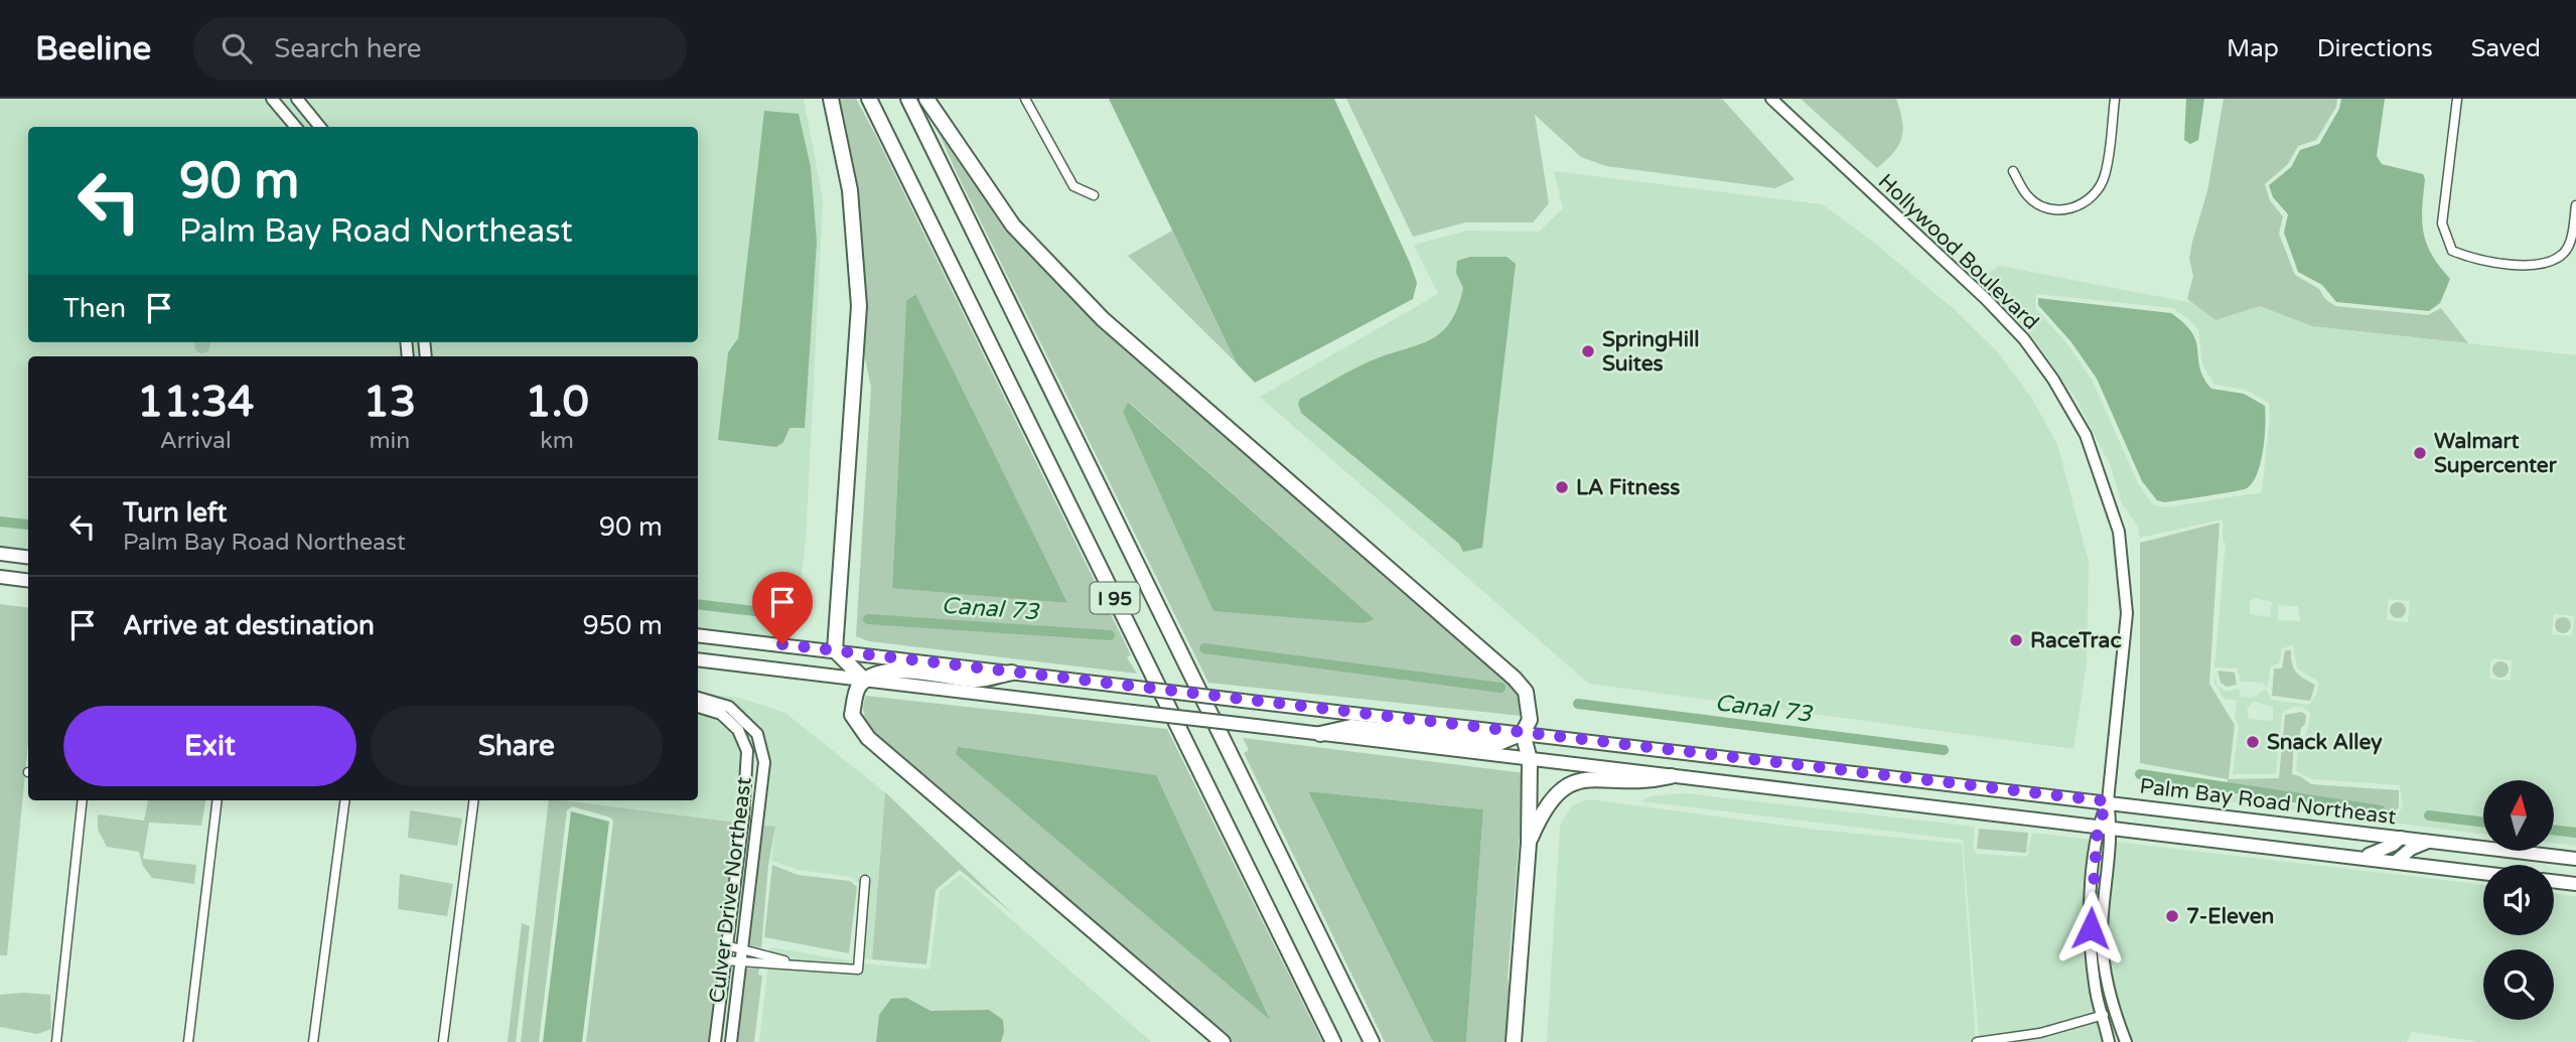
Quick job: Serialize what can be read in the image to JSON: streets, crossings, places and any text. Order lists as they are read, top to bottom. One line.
{"streets":{"highway":["I 95"],"main road":["Palm Bay Road Northeast"],"street":["Hollywood Boulevard","Culver Drive Northeast"]},"crossings":[["Hollywood Boulevard","Palm Bay Road Northeast"]],"water":["Canal 73"],"places":["SpringHill Suites","Walmart Supercenter","LA Fitness","RaceTrac","Snack Alley","7-Eleven"],"north":"top","page":{"header":"Beeline","search":"Search here","nav":["Map","Directions","Saved"],"turn":["90 m","Palm Bay Road Northeast"],"then":"Then","eta":["11:34","Arrival","13","min","1.0","km"],"list":[{"name":"Turn left","note":"Palm Bay Road Northeast","value":"90 m"},{"name":"Arrive at destination","value":"950 m"}],"buttons":["Exit","Share"]}}
